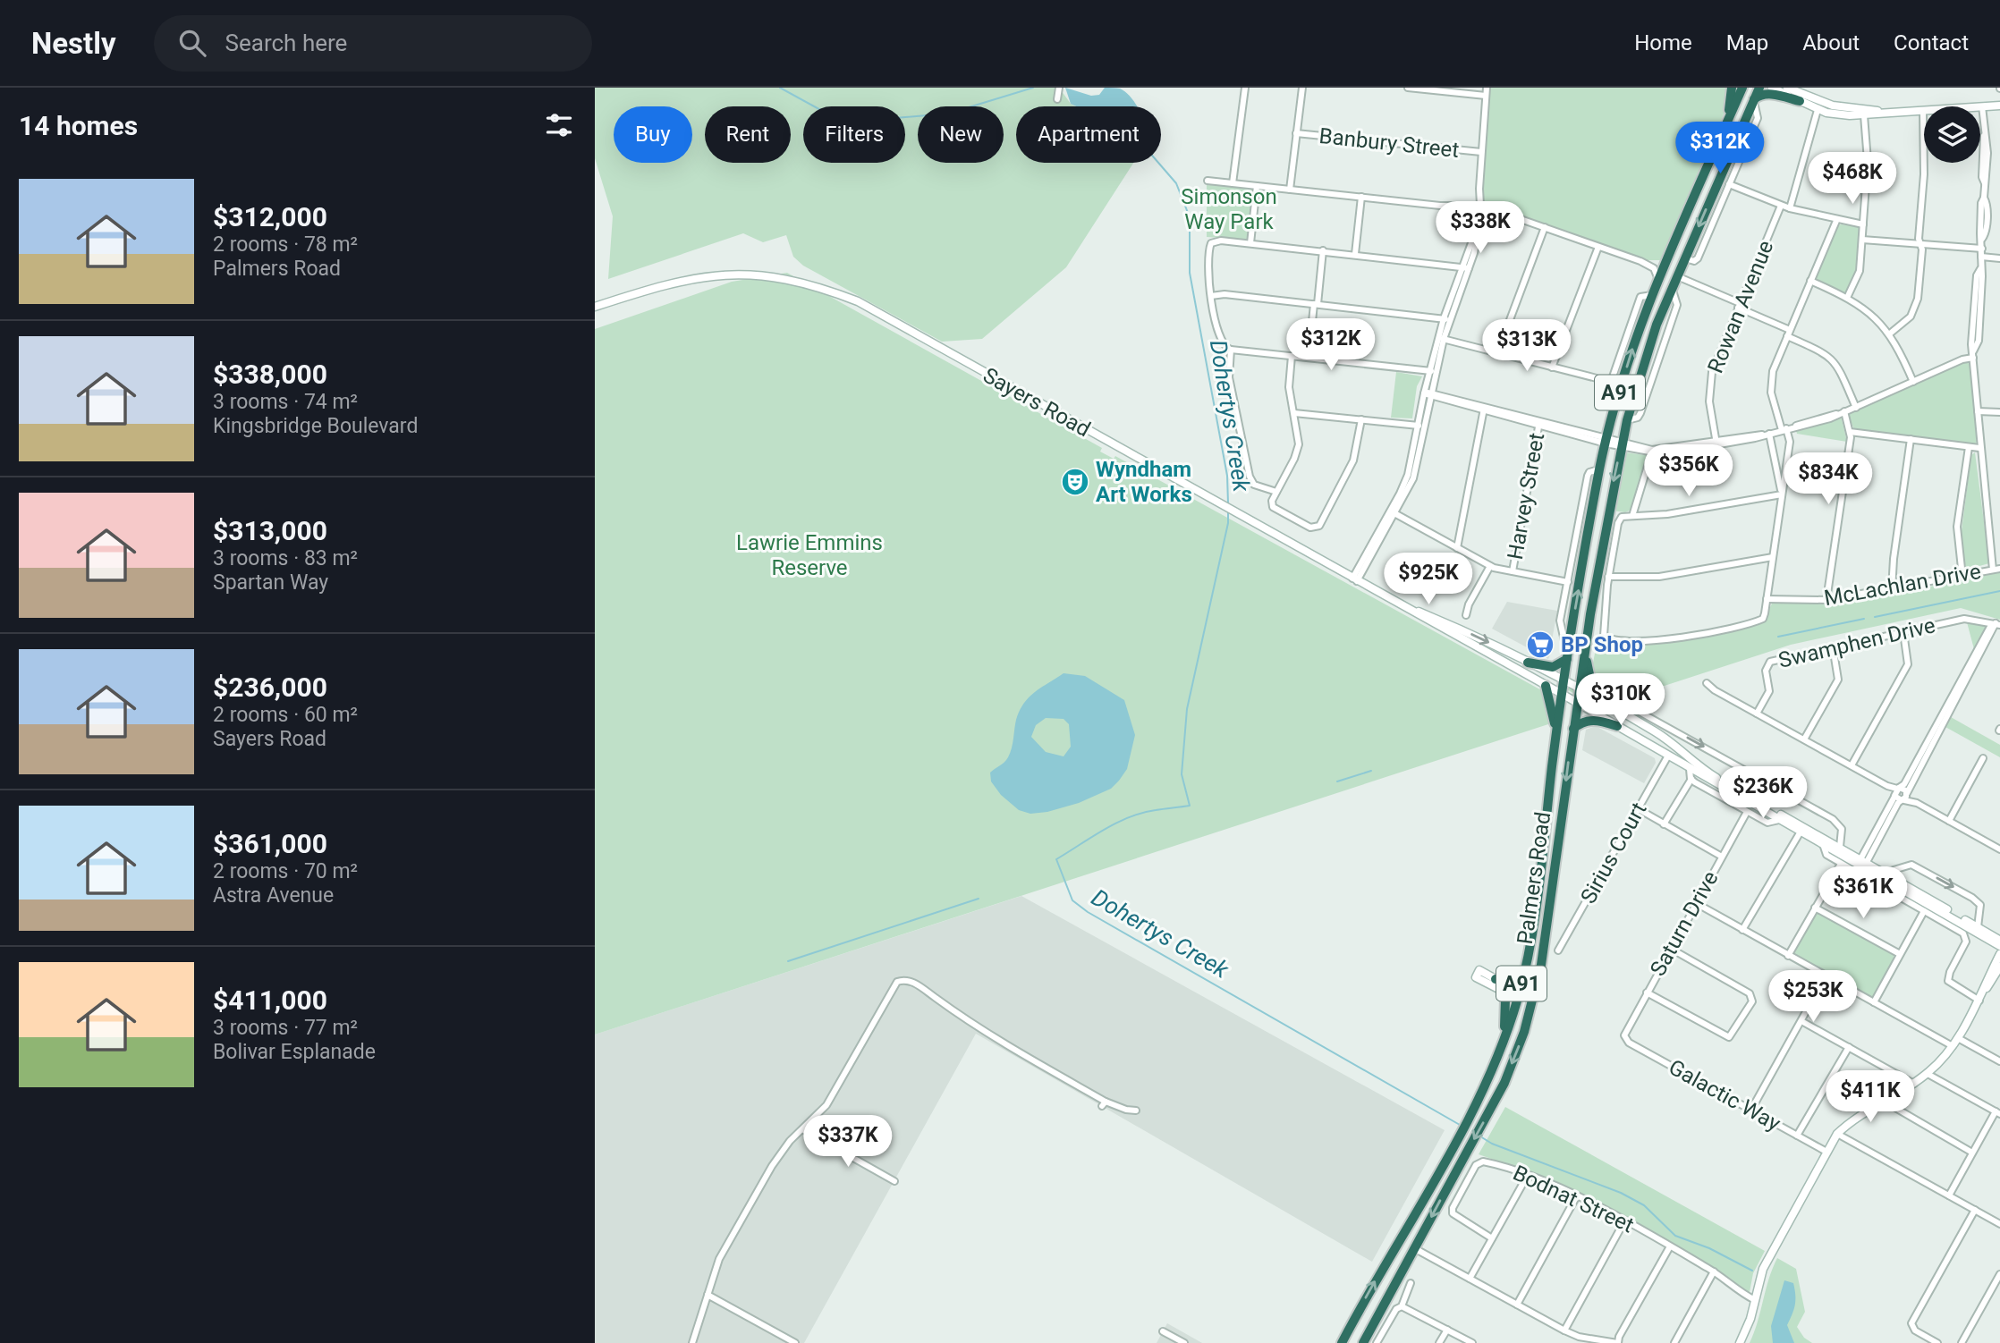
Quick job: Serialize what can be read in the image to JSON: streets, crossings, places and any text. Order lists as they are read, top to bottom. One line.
{"streets":{"highway":["A91","Palmers Road"],"main road":["Sayers Road"],"street":["Banbury Street","Rowan Avenue","Harvey Street","McLachlan Drive","Swamphen Drive","Sirius Court","Saturn Drive","Galactic Way","Bodnat Street"]},"crossings":[["Sayers Road","Sirius Court"],["Sayers Road","Palmers Road"],["Sayers Road","Saturn Drive"],["Saturn Drive","Galactic Way"]],"water":["Dohertys Creek"],"parks":["Simonson Way Park","Lawrie Emmins Reserve"],"places":{"theatre":["Wyndham Art Works"],"supermarket":["BP Shop"]},"page":{"header":"Nestly","search":"Search here","nav":["Home","Map","About","Contact"],"heading":"14 homes","chip":["Buy","Rent","Filters","New","Apartment"],"price":["$312K","$468K","$338K","$312K","$313K","$356K","$834K","$925K","$310K","$236K","$361K","$253K","$411K","$337K"],"list":[{"name":"$312,000","note":"2 rooms · 78 m² · Palmers Road"},{"name":"$338,000","note":"3 rooms · 74 m² · Kingsbridge Boulevard"},{"name":"$313,000","note":"3 rooms · 83 m² · Spartan Way"},{"name":"$236,000","note":"2 rooms · 60 m² · Sayers Road"},{"name":"$361,000","note":"2 rooms · 70 m² · Astra Avenue"},{"name":"$411,000","note":"3 rooms · 77 m² · Bolivar Esplanade"}]}}
